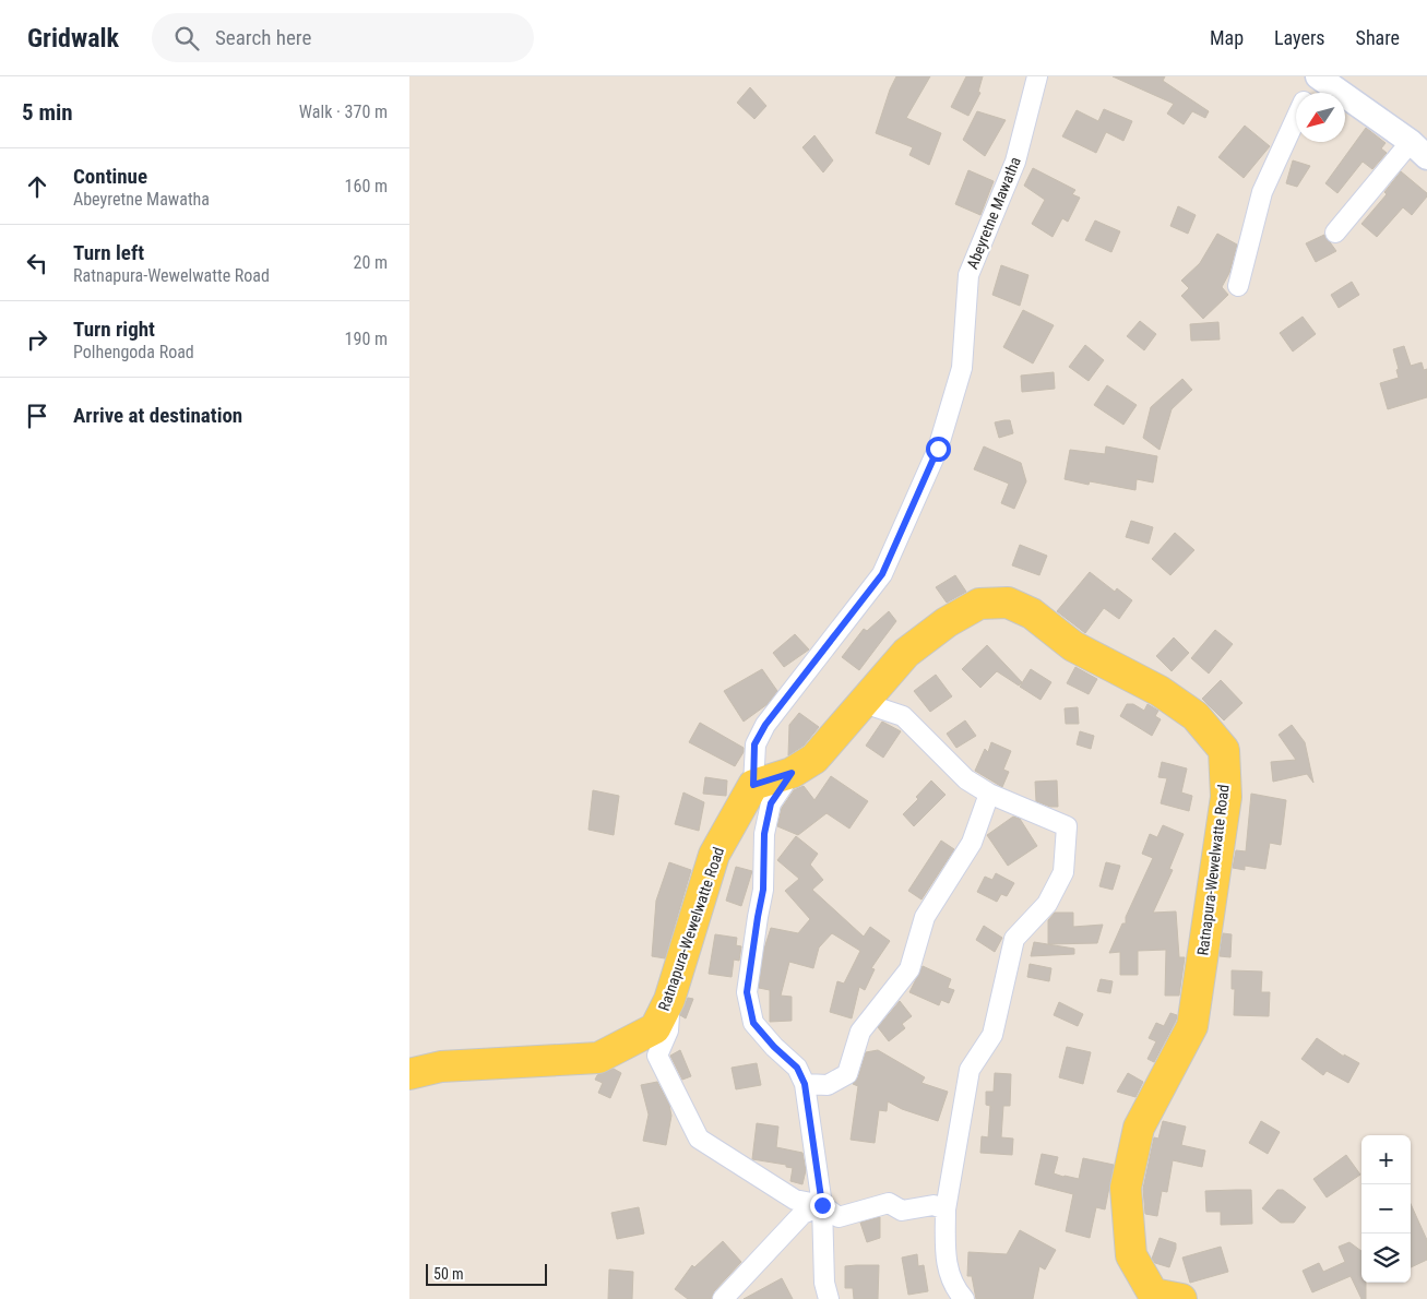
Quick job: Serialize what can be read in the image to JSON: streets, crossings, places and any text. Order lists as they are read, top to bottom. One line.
{"streets":{"main road":["Ratnapura-Wewelwatte Road"],"street":["Abeyretne Mawatha"]},"crossings":[["Abeyretne Mawatha","Ratnapura-Wewelwatte Road"]],"scale_bar":"50 m","north":"bottom left","page":{"header":"Gridwalk","search":"Search here","nav":["Map","Layers","Share"],"heading":["5 min","Walk · 370 m"],"list":[["Continue","Abeyretne Mawatha","160 m"],["Turn left","Ratnapura-Wewelwatte Road","20 m"],["Turn right","Polhengoda Road","190 m"],"Arrive at destination"],"map_buttons":["+","−"],"scale":"50 m"}}
